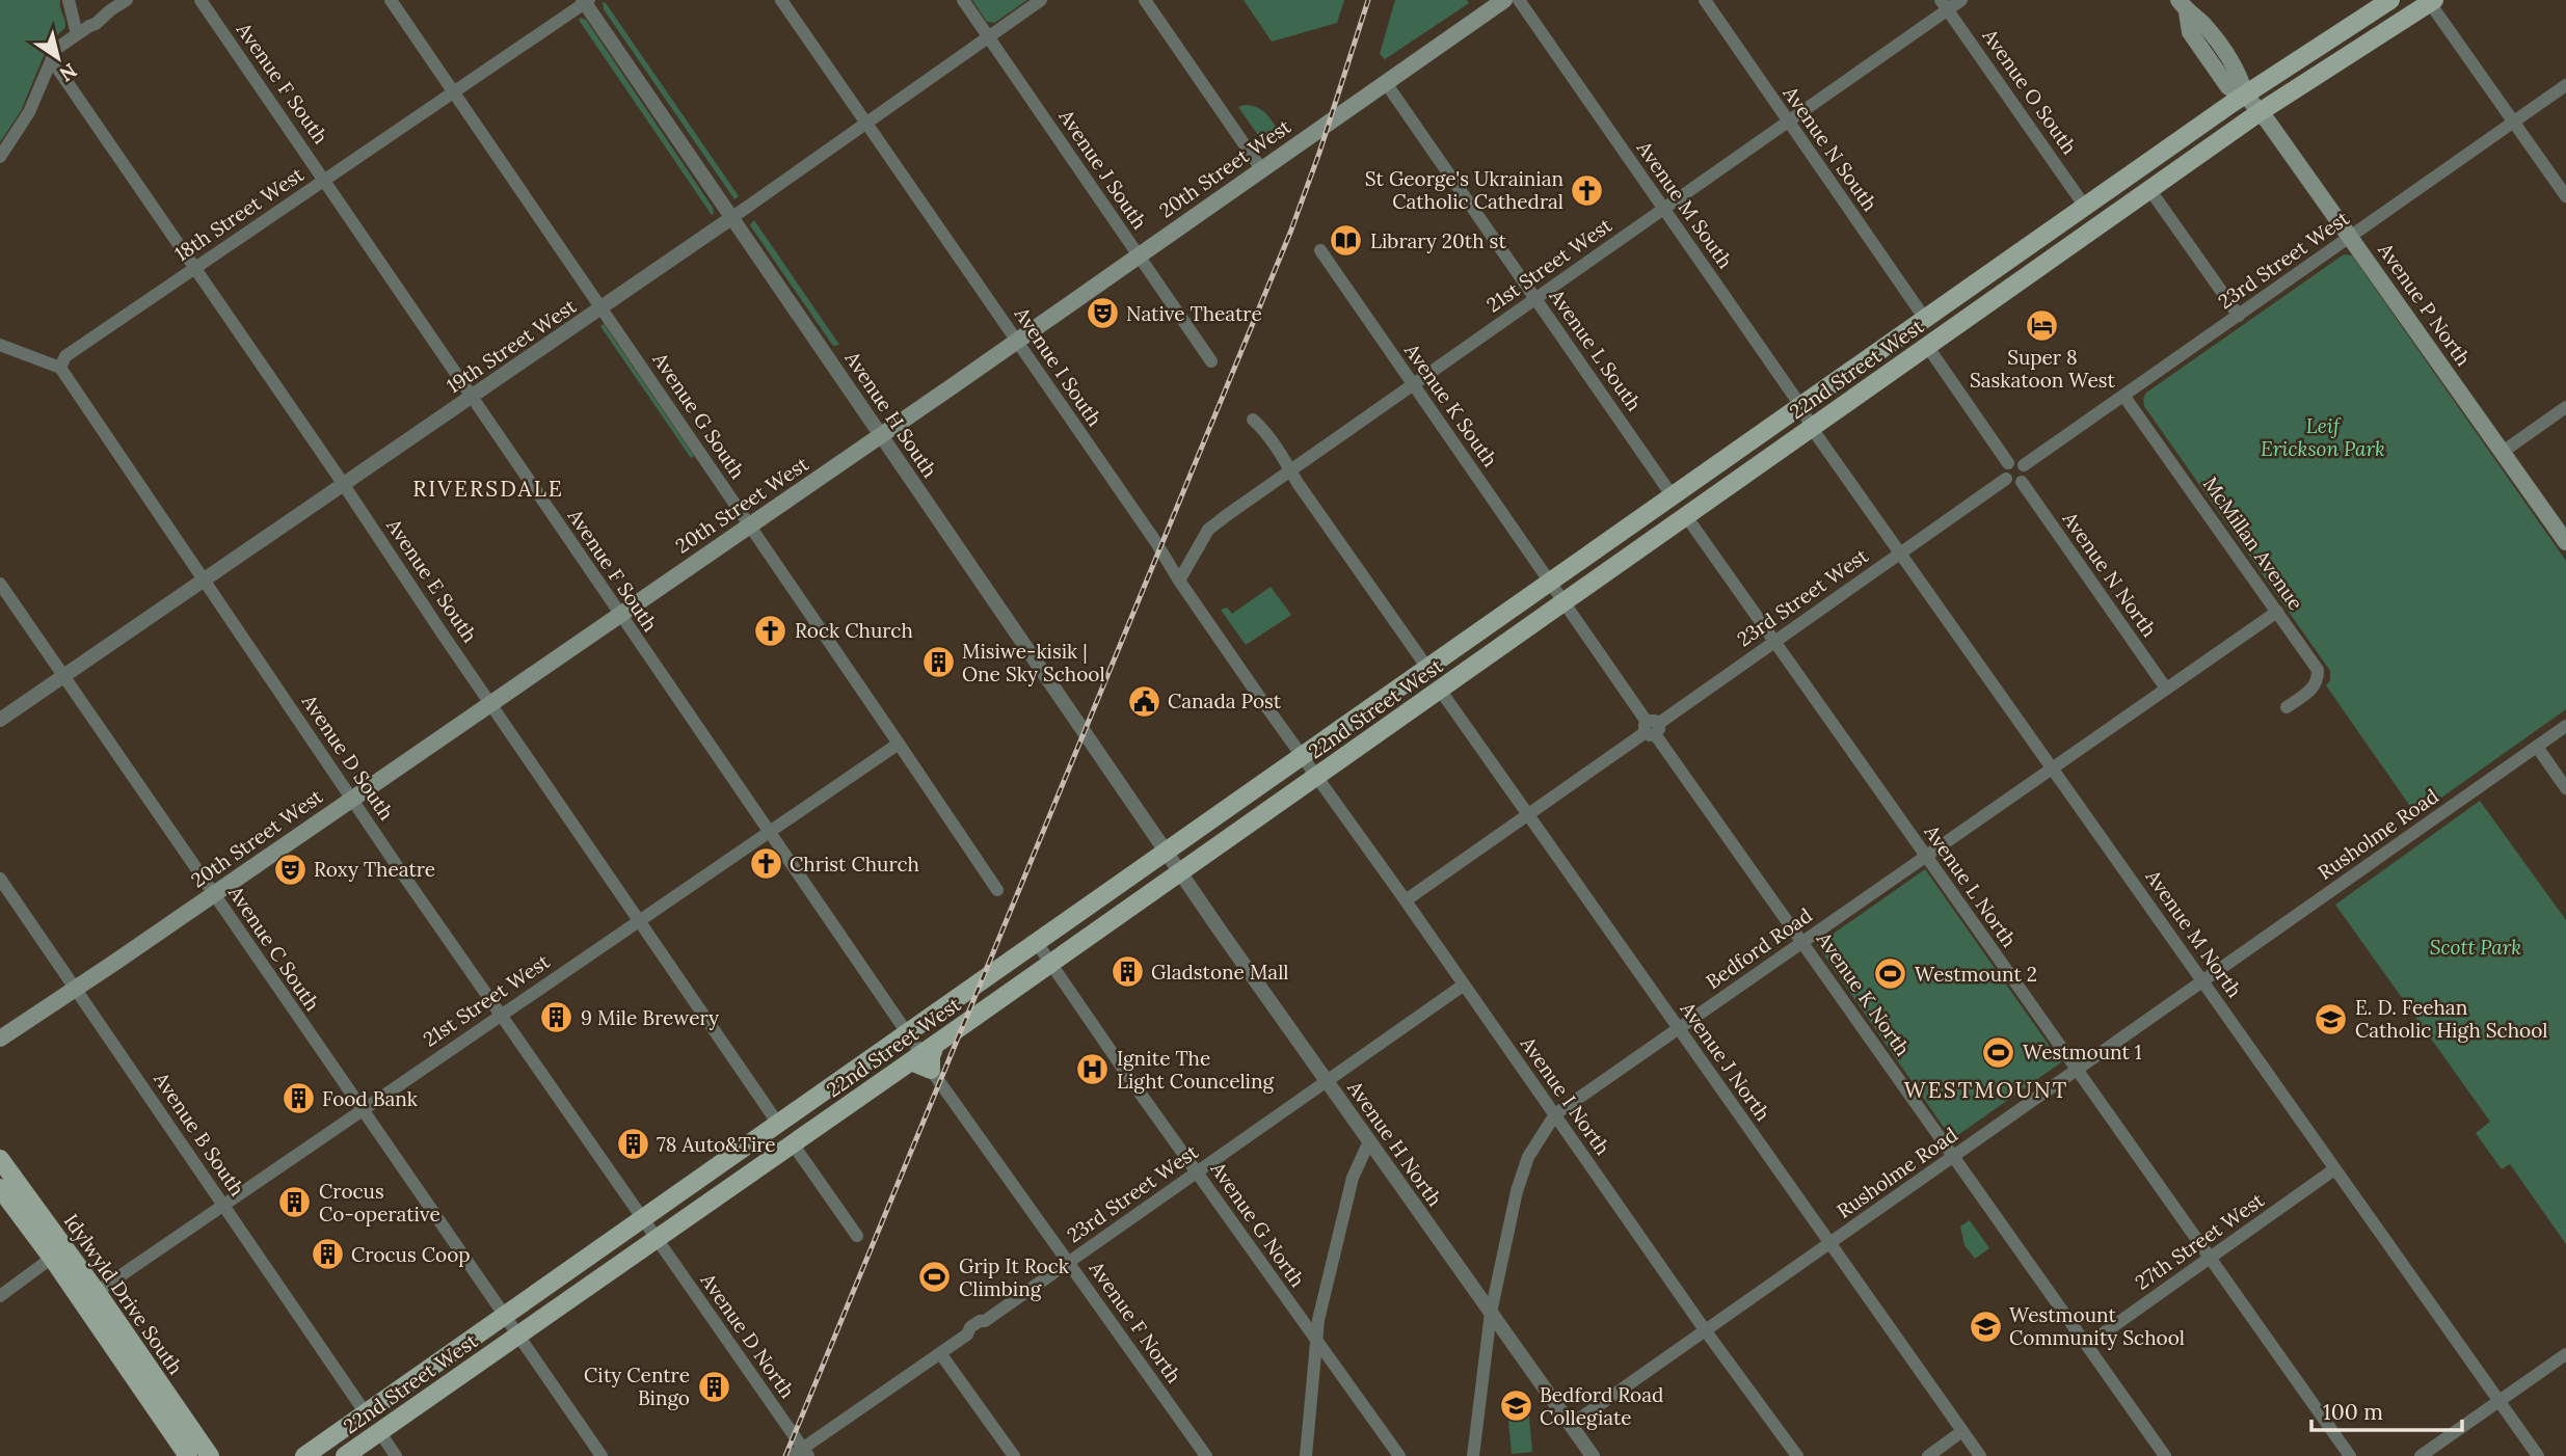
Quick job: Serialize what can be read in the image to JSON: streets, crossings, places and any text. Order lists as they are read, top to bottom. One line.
{"streets":{"main road":["20th Street West","Avenue P North","22nd Street West","Idylwyld Drive South"],"street":["Avenue F South","Avenue O South","Avenue N South","Avenue J South","Avenue M South","18th Street West","23rd Street West","21st Street West","19th Street West","Avenue L South","Avenue I South","Avenue K South","Avenue H South","Avenue G South","McMillan Avenue","Avenue N North","Avenue E South","Avenue D South","Rusholme Road","Avenue L North","Avenue M North","Avenue C South","Bedford Road","Avenue K North","Avenue J North","Avenue I North","Avenue B South","Avenue H North","Avenue G North","27th Street West","Avenue F North","Avenue D North"]},"crossings":[["Avenue F South","20th Street West"],["Avenue F South","18th Street West"],["Avenue F South","21st Street West"],["Avenue F South","19th Street West"],["Avenue F South","22nd Street West"],["Avenue F South","Avenue F North"],["Avenue O South","21st Street West"],["Avenue O South","22nd Street West"],["Avenue N South","21st Street West"],["Avenue N South","22nd Street West"],["20th Street West","Avenue J South"],["20th Street West","Avenue L South"],["20th Street West","Avenue I South"],["20th Street West","Avenue H South"],["20th Street West","Avenue G South"],["20th Street West","Avenue E South"],["20th Street West","Avenue D South"],["20th Street West","Avenue C South"],["20th Street West","Avenue B South"],["Avenue J South","19th Street West"],["Avenue M South","21st Street West"],["Avenue M South","22nd Street West"],["Avenue M South","Avenue M North"],["18th Street West","Avenue H South"],["18th Street West","Avenue G South"],["18th Street West","Avenue E South"],["18th Street West","Avenue D South"],["23rd Street West","Avenue P North"],["23rd Street West","McMillan Avenue"],["23rd Street West","Avenue N North"],["23rd Street West","Avenue L North"],["23rd Street West","Avenue M North"],["23rd Street West","Avenue K North"],["23rd Street West","Avenue J North"],["23rd Street West","Avenue I North"],["23rd Street West","Avenue H North"],["23rd Street West","Avenue G North"],["23rd Street West","Avenue F North"],["23rd Street West","Avenue D North"],["21st Street West","Avenue L South"],["21st Street West","Avenue I South"],["21st Street West","Avenue K South"],["21st Street West","Avenue G South"],["21st Street West","Avenue E South"],["21st Street West","Avenue D South"],["21st Street West","Avenue C South"],["21st Street West","Avenue B South"],["21st Street West","Idylwyld Drive South"],["Avenue P North","22nd Street West"],["19th Street West","Avenue I South"],["19th Street West","Avenue H South"],["19th Street West","Avenue G South"],["19th Street West","Avenue E South"],["19th Street West","Avenue D South"],["19th Street West","Avenue C South"],["Avenue L South","22nd Street West"],["Avenue I South","22nd Street West"],["Avenue I South","Avenue I North"],["22nd Street West","Avenue K South"],["22nd Street West","Avenue H South"],["22nd Street West","Avenue E South"],["22nd Street West","Avenue D South"],["22nd Street West","Avenue L North"],["22nd Street West","Avenue M North"],["22nd Street West","Avenue C South"],["22nd Street West","Avenue K North"],["22nd Street West","Avenue J North"],["22nd Street West","Avenue I North"],["22nd Street West","Avenue B South"],["22nd Street West","Avenue H North"],["22nd Street West","Avenue G North"],["22nd Street West","Avenue F North"],["22nd Street West","Avenue D North"],["Avenue K South","Avenue K North"],["Avenue H South","Avenue H North"],["McMillan Avenue","Bedford Road"],["Avenue N North","Bedford Road"],["Avenue D South","Avenue D North"],["Rusholme Road","Avenue L North"],["Rusholme Road","Avenue M North"],["Rusholme Road","Avenue K North"],["Rusholme Road","Avenue J North"],["Rusholme Road","Avenue I North"],["Rusholme Road","Avenue H North"],["Avenue L North","Bedford Road"],["Avenue L North","27th Street West"],["Avenue M North","Bedford Road"],["Avenue M North","27th Street West"],["Bedford Road","Avenue K North"],["Bedford Road","Avenue J North"],["Bedford Road","Avenue I North"],["Bedford Road","Avenue H North"],["Avenue K North","27th Street West"]],"districts":["RIVERSDALE","WESTMOUNT"],"parks":["Leif Erickson Park","Scott Park"],"places":{"church":["St George's Ukrainian Catholic Cathedral","Rock Church","Christ Church"],"library":["Library 20th st"],"theatre":["Native Theatre","Roxy Theatre"],"hotel":["Super 8 Saskatoon West"],"building":["Misiwe-kisik | One Sky School","Gladstone Mall","9 Mile Brewery","Food Bank","78 Auto&Tire","Crocus Co-operative","Crocus Coop","City Centre Bingo"],"public building":["Canada Post"],"sports":["Westmount 2","Westmount 1","Grip It Rock Climbing"],"school or university":["E. D. Feehan Catholic High School","Westmount Community School","Bedford Road Collegiate"],"hospital":["Ignite The Light Counceling"]},"scale_bar":"100 m","north":"bottom right"}
